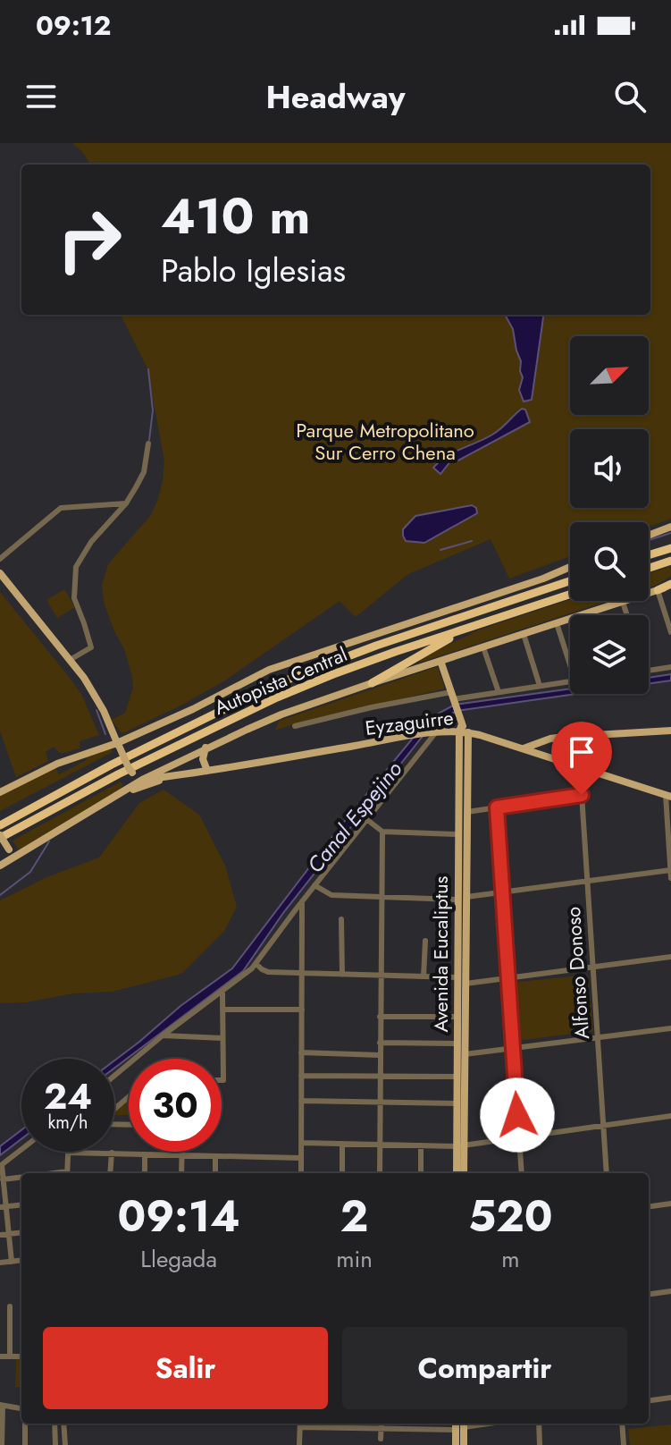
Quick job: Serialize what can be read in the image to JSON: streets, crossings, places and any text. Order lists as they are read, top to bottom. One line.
{"streets":{"highway":["Autopista Central"],"main road":["Eyzaguirre","Avenida Eucaliptus"],"street":["Alfonso Donoso"]},"crossings":[["Eyzaguirre","Avenida Eucaliptus"],["Eyzaguirre","Alfonso Donoso"]],"water":["Canal Espejino"],"parks":["Parque Metropolitano Sur Cerro Chena"],"north":"top right","page":{"status":"09:12","header":"Headway","turn":["410 m","Pablo Iglesias"],"speed":"24 km/h","limit":"30","eta":["09:14","Llegada","2","min","520","m"],"buttons":["Salir","Compartir"]}}
